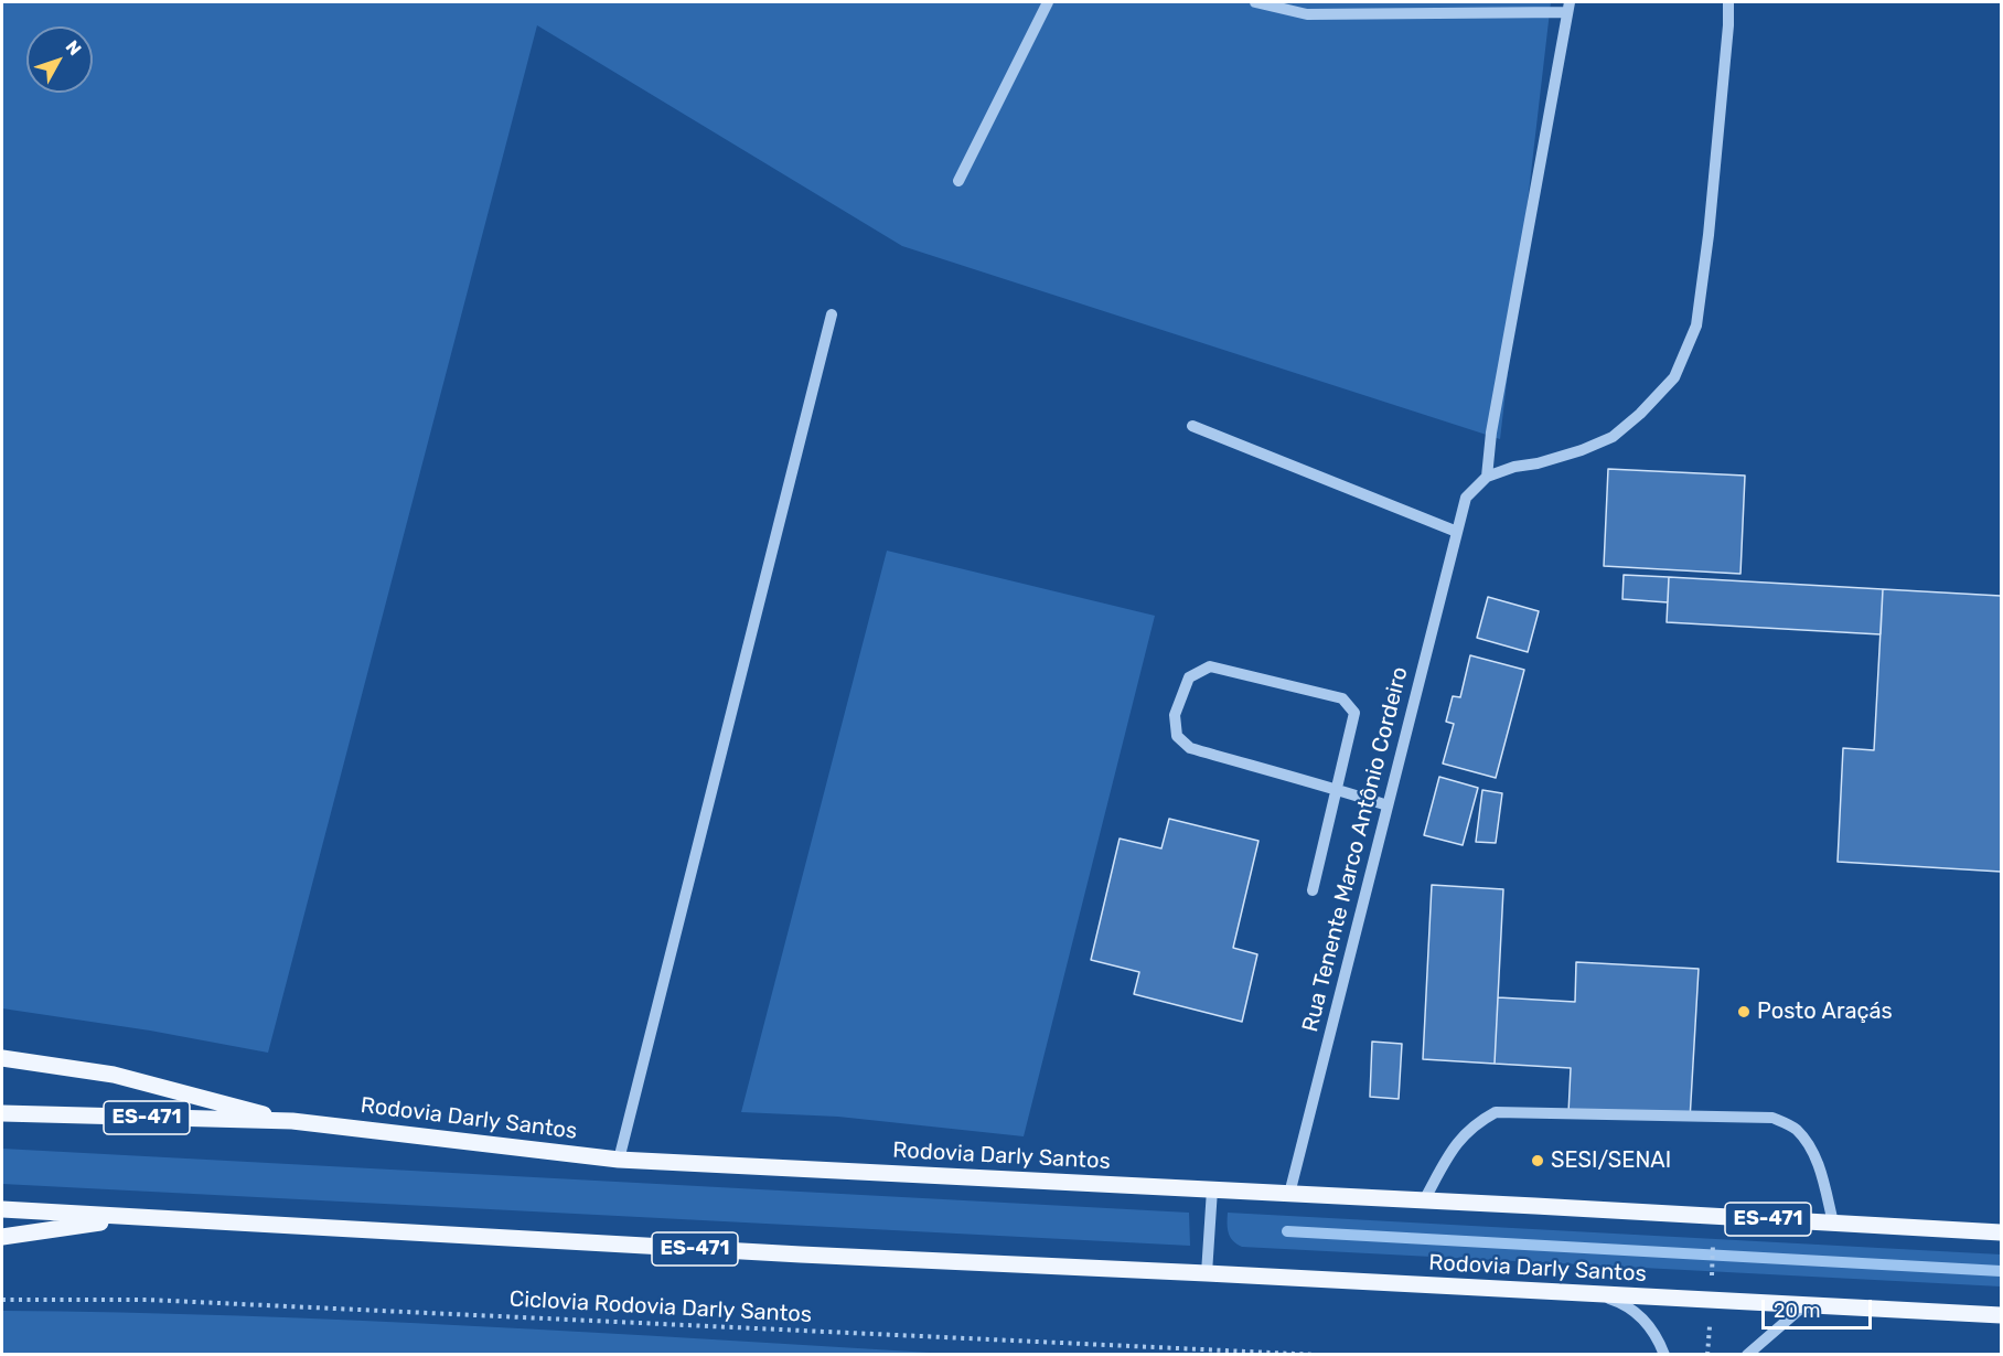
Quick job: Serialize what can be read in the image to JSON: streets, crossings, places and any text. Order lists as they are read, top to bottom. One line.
{"streets":{"main road":["ES-471","Rodovia Darly Santos"],"lane":["Rua Tenente Marco Antônio Cordeiro"],"path":["Ciclovia Rodovia Darly Santos"]},"crossings":[["Rua Tenente Marco Antônio Cordeiro","Rodovia Darly Santos"]],"places":["Posto Araçás","SESI/SENAI"],"scale_bar":"20 m","north":"top right"}
